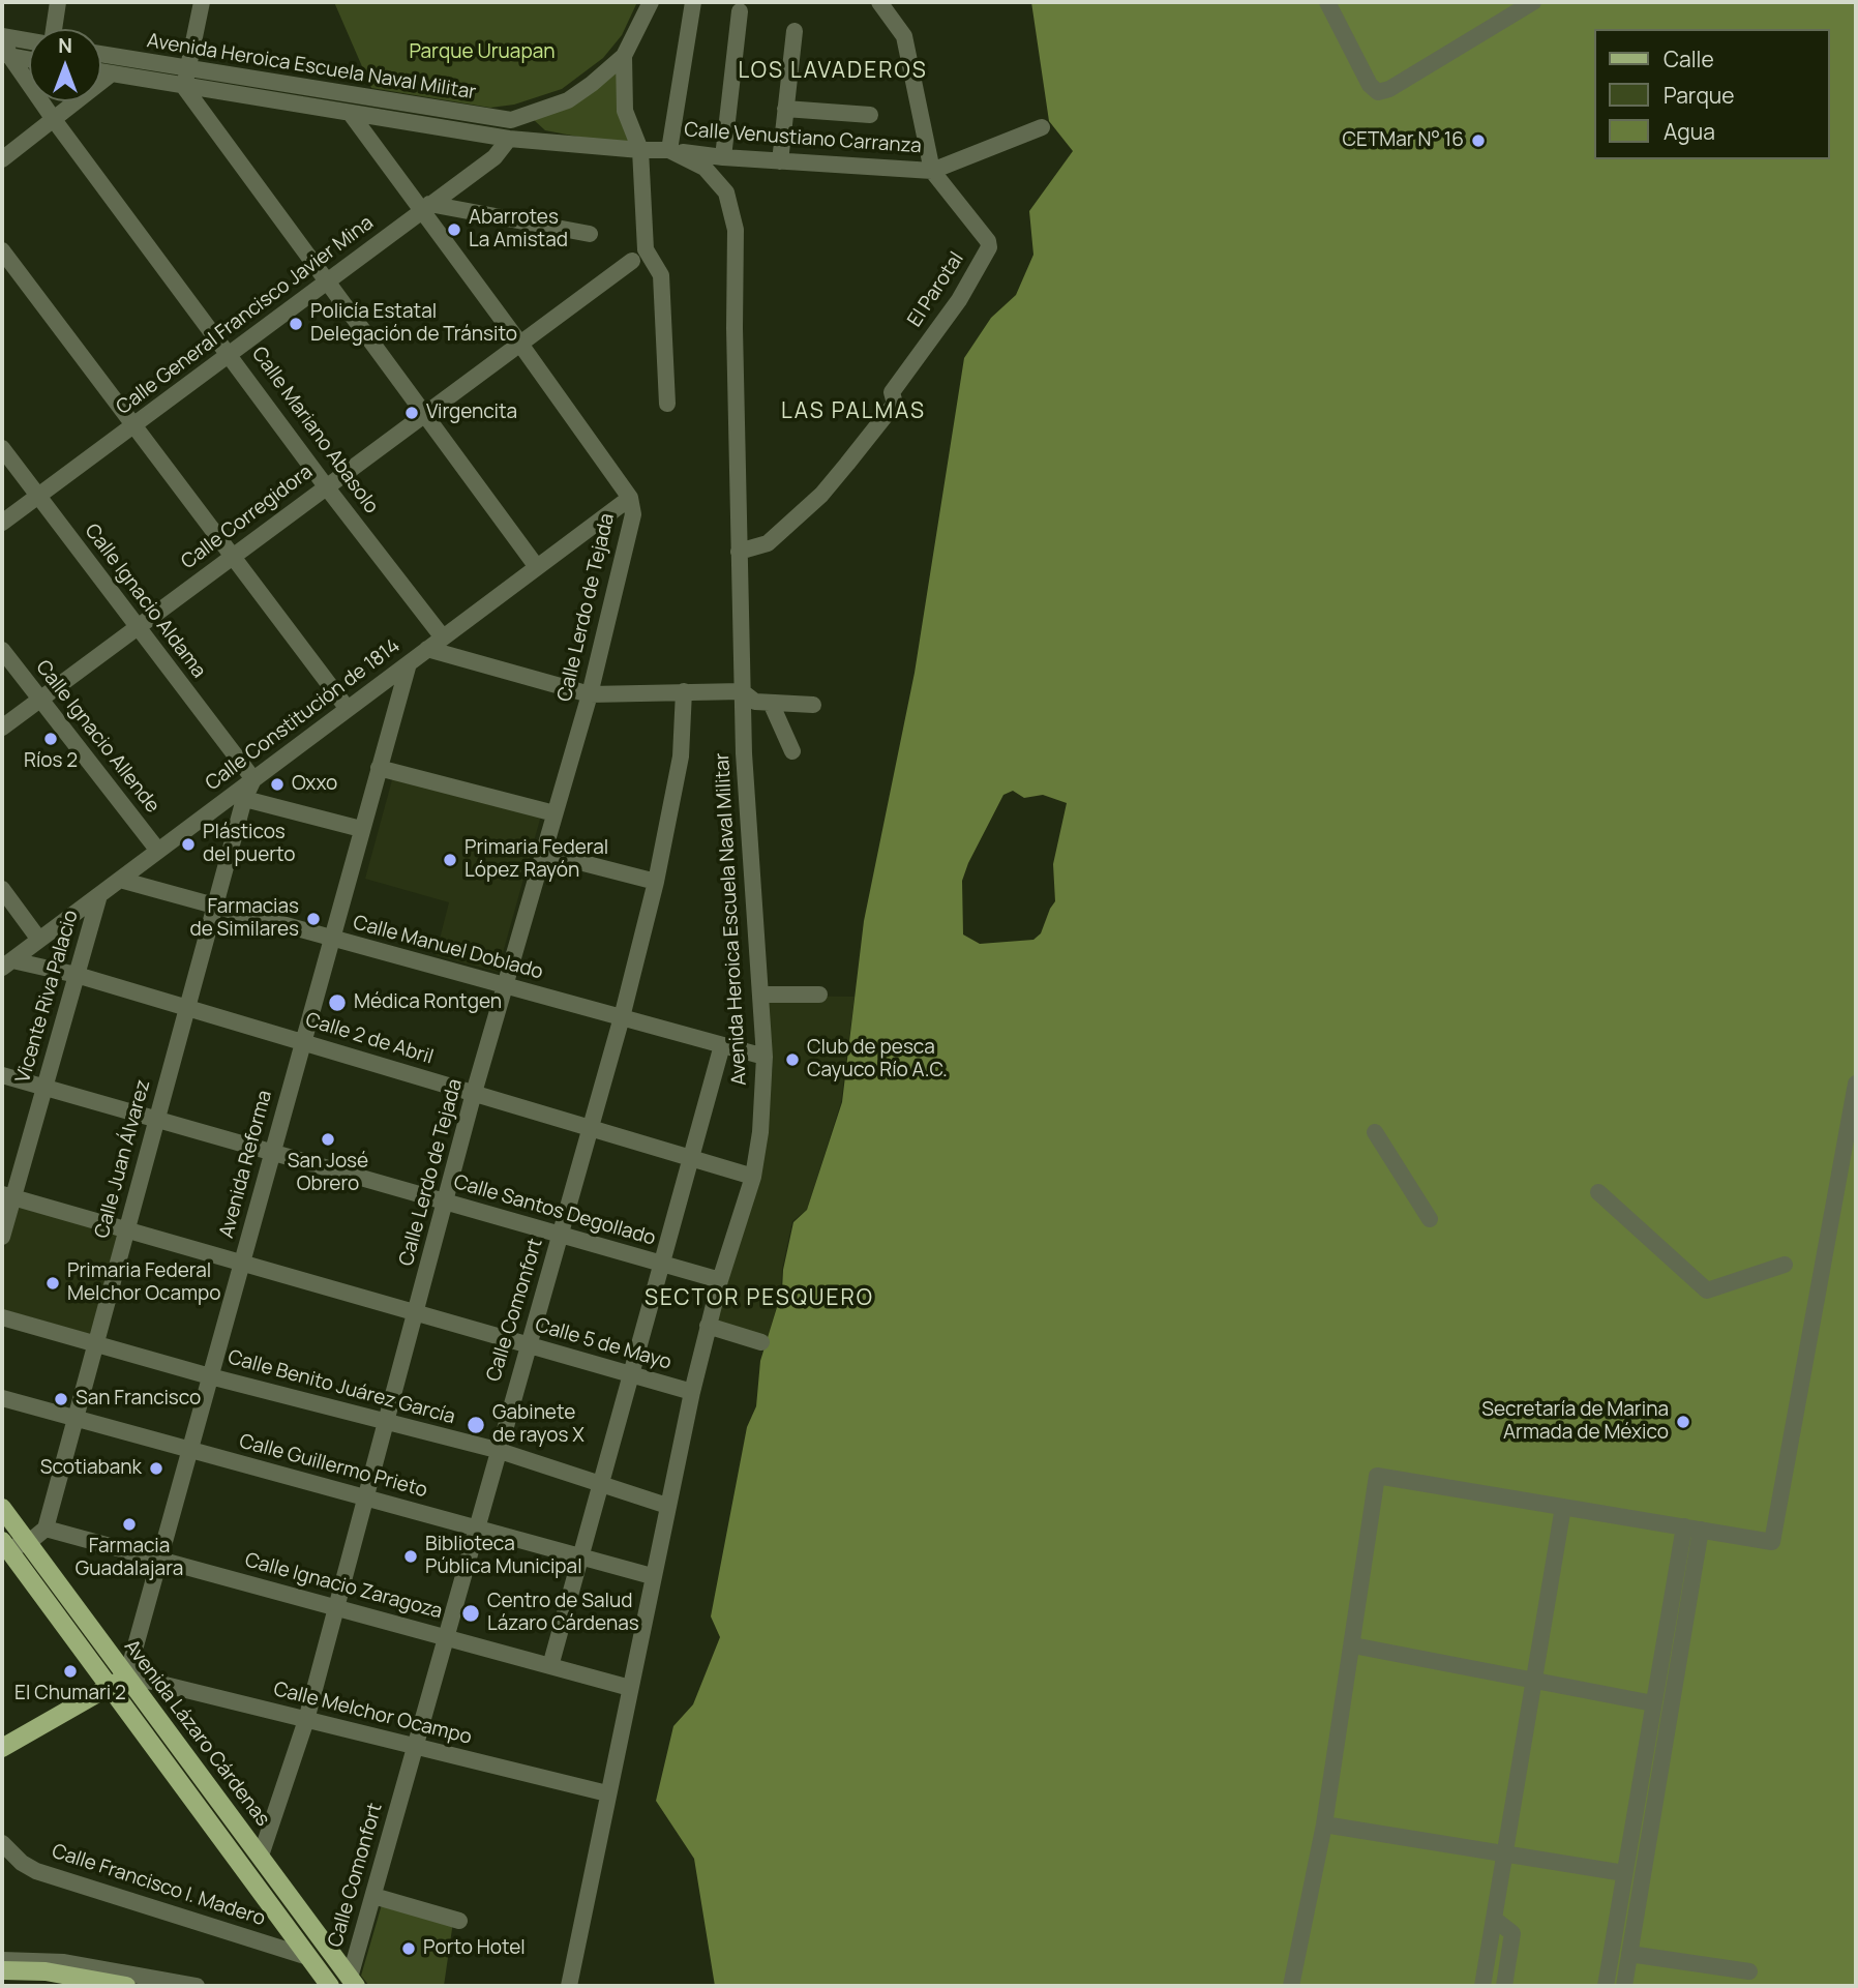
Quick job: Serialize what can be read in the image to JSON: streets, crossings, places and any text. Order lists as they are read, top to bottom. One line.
{"streets":{"main road":["Avenida Lázaro Cárdenas"],"street":["Avenida Heroica Escuela Naval Militar","Calle Venustiano Carranza","El Parotal","Calle General Francisco Javier Mina","Calle Mariano Abasolo","Calle Corregidora","Calle Ignacio Aldama","Calle Lerdo de Tejada","Calle Constitución de 1814","Calle Ignacio Allende","Calle Manuel Doblado","Vicente Riva Palacio","Calle 2 de Abril","Calle Juan Álvarez","Avenida Reforma","Calle Santos Degollado","Calle Comonfort","Calle 5 de Mayo","Calle Benito Juárez García","Calle Guillermo Prieto","Calle Ignacio Zaragoza","Calle Melchor Ocampo","Calle Francisco I. Madero"]},"crossings":[["Avenida Heroica Escuela Naval Militar","Calle Venustiano Carranza"],["Avenida Heroica Escuela Naval Militar","El Parotal"],["Avenida Heroica Escuela Naval Militar","Calle General Francisco Javier Mina"],["Avenida Heroica Escuela Naval Militar","Calle Manuel Doblado"],["Avenida Heroica Escuela Naval Militar","Calle 2 de Abril"],["Avenida Heroica Escuela Naval Militar","Calle Santos Degollado"],["Avenida Heroica Escuela Naval Militar","Calle 5 de Mayo"],["Avenida Heroica Escuela Naval Militar","Calle Benito Juárez García"],["Avenida Heroica Escuela Naval Militar","Calle Guillermo Prieto"],["Avenida Heroica Escuela Naval Militar","Calle Ignacio Zaragoza"],["Avenida Heroica Escuela Naval Militar","Calle Melchor Ocampo"],["Calle Venustiano Carranza","El Parotal"],["Calle General Francisco Javier Mina","Calle Mariano Abasolo"],["Calle General Francisco Javier Mina","Calle Ignacio Aldama"],["Calle Mariano Abasolo","Calle Corregidora"],["Calle Mariano Abasolo","Calle Constitución de 1814"],["Calle Corregidora","Calle Ignacio Aldama"],["Calle Corregidora","Calle Ignacio Allende"],["Calle Ignacio Aldama","Calle Constitución de 1814"],["Calle Ignacio Aldama","Calle Juan Álvarez"],["Calle Lerdo de Tejada","Calle Constitución de 1814"],["Calle Lerdo de Tejada","Calle Manuel Doblado"],["Calle Lerdo de Tejada","Calle 2 de Abril"],["Calle Lerdo de Tejada","Calle Santos Degollado"],["Calle Lerdo de Tejada","Calle 5 de Mayo"],["Calle Lerdo de Tejada","Calle Benito Juárez García"],["Calle Lerdo de Tejada","Calle Guillermo Prieto"],["Calle Lerdo de Tejada","Calle Ignacio Zaragoza"],["Calle Lerdo de Tejada","Calle Melchor Ocampo"],["Calle Lerdo de Tejada","Avenida Lázaro Cárdenas"],["Calle Constitución de 1814","Calle Ignacio Allende"],["Calle Constitución de 1814","Calle Manuel Doblado"],["Calle Constitución de 1814","Vicente Riva Palacio"],["Calle Constitución de 1814","Calle 2 de Abril"],["Calle Constitución de 1814","Calle Juan Álvarez"],["Calle Constitución de 1814","Avenida Reforma"],["Calle Manuel Doblado","Calle Juan Álvarez"],["Calle Manuel Doblado","Avenida Reforma"],["Calle Manuel Doblado","Calle Comonfort"],["Vicente Riva Palacio","Calle 2 de Abril"],["Vicente Riva Palacio","Calle Santos Degollado"],["Vicente Riva Palacio","Calle 5 de Mayo"],["Calle 2 de Abril","Calle Juan Álvarez"],["Calle 2 de Abril","Avenida Reforma"],["Calle 2 de Abril","Calle Comonfort"],["Calle Juan Álvarez","Calle Santos Degollado"],["Calle Juan Álvarez","Calle 5 de Mayo"],["Calle Juan Álvarez","Calle Benito Juárez García"],["Calle Juan Álvarez","Calle Guillermo Prieto"],["Calle Juan Álvarez","Calle Ignacio Zaragoza"],["Avenida Reforma","Calle Santos Degollado"],["Avenida Reforma","Calle 5 de Mayo"],["Avenida Reforma","Calle Benito Juárez García"],["Avenida Reforma","Calle Guillermo Prieto"],["Avenida Reforma","Calle Ignacio Zaragoza"],["Avenida Reforma","Calle Melchor Ocampo"],["Avenida Reforma","Avenida Lázaro Cárdenas"],["Calle Santos Degollado","Calle Comonfort"],["Calle Comonfort","Calle 5 de Mayo"],["Calle Comonfort","Calle Benito Juárez García"],["Calle Comonfort","Calle Guillermo Prieto"],["Calle Comonfort","Calle Ignacio Zaragoza"],["Calle Comonfort","Calle Melchor Ocampo"],["Calle Comonfort","Avenida Lázaro Cárdenas"],["Calle Melchor Ocampo","Avenida Lázaro Cárdenas"]],"districts":["LOS LAVADEROS","LAS PALMAS","SECTOR PESQUERO"],"parks":["Parque Uruapan"],"places":["CETMar N° 16","Abarrotes La Amistad","Policía Estatal Delegación de Tránsito","Virgencita","Ríos 2","Oxxo","Plásticos del puerto","Primaria Federal López Rayón","Farmacias de Similares","Médica Rontgen","Club de pesca Cayuco Río A.C.","San José Obrero","Primaria Federal Melchor Ocampo","San Francisco","Secretaría de Marina Armada de México","Gabinete de rayos X","Scotiabank","Farmacia Guadalajara","Biblioteca Pública Municipal","Centro de Salud Lázaro Cárdenas","El Chumari 2","Porto Hotel"],"legend":["Calle","Parque","Agua"],"north":"top"}
